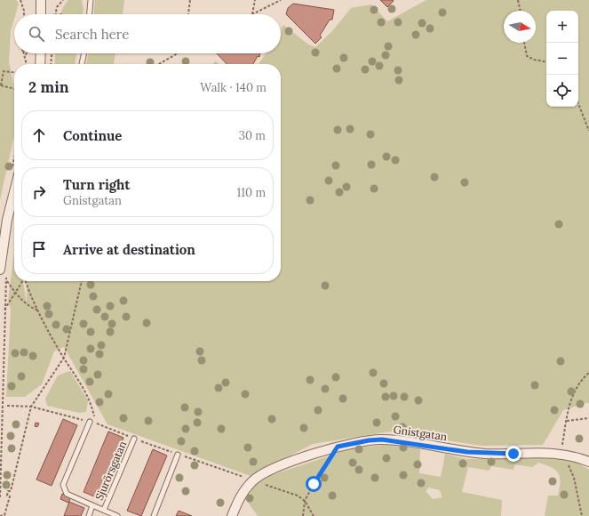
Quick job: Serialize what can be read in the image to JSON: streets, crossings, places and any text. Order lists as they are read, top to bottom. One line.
{"streets":{"street":["Gnistgatan"],"lane":["Sjurörsgatan"]},"north":"right","page":{"map_buttons":["+","−"],"search":"Search here","heading":["2 min","Walk · 140 m"],"list":[["Continue","30 m"],["Turn right","Gnistgatan","110 m"],"Arrive at destination"]}}
